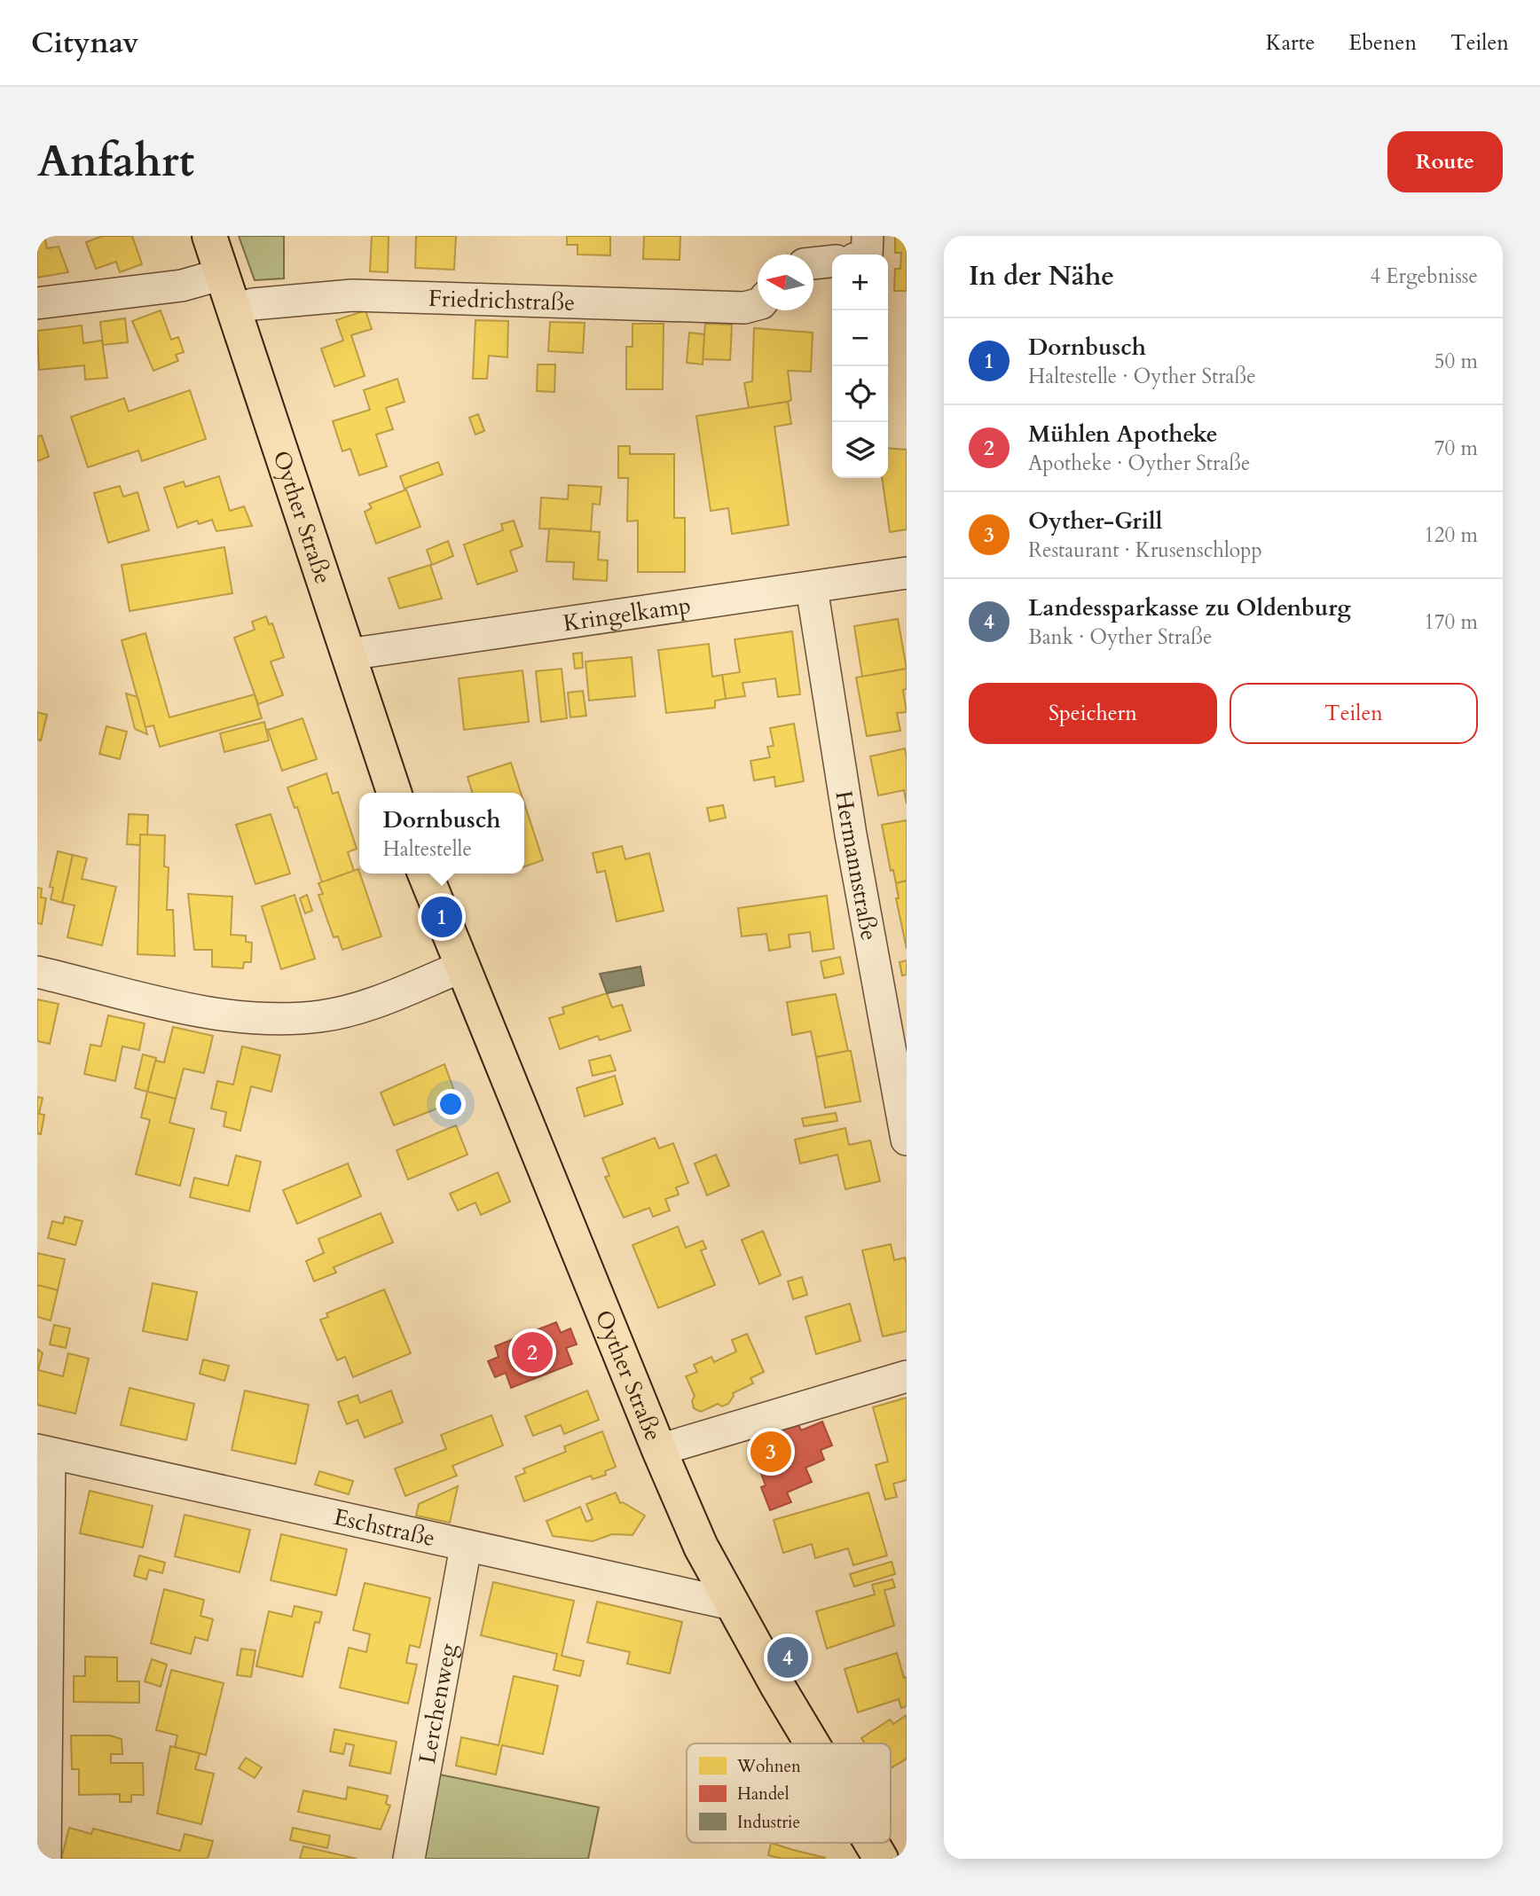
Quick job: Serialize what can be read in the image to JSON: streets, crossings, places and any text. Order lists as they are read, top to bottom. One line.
{"streets":{"main road":["Oyther Straße"],"street":["Friedrichstraße","Kringelkamp","Hermannstraße","Eschstraße","Lerchenweg"]},"crossings":[["Friedrichstraße","Oyther Straße"],["Oyther Straße","Kringelkamp"],["Oyther Straße","Eschstraße"],["Kringelkamp","Hermannstraße"],["Eschstraße","Lerchenweg"]],"legend":["Wohnen","Handel","Industrie"],"north":"left","page":{"header":"Citynav","nav":["Karte","Ebenen","Teilen"],"buttons":["Route",["Speichern","Teilen"]],"title":"Anfahrt","heading":["In der Nähe","4 Ergebnisse"],"map_buttons":["+","−"],"list":[{"mark":"1","name":"Dornbusch","note":"Haltestelle · Oyther Straße","value":"50 m"},{"mark":"2","name":"Mühlen Apotheke","note":"Apotheke · Oyther Straße","value":"70 m"},{"mark":"3","name":"Oyther-Grill","note":"Restaurant · Krusenschlopp","value":"120 m"},{"mark":"4","name":"Landessparkasse zu Oldenburg","note":"Bank · Oyther Straße","value":"170 m"}],"popup":["Dornbusch","Haltestelle"],"pins":["1","2","3","4"]}}
